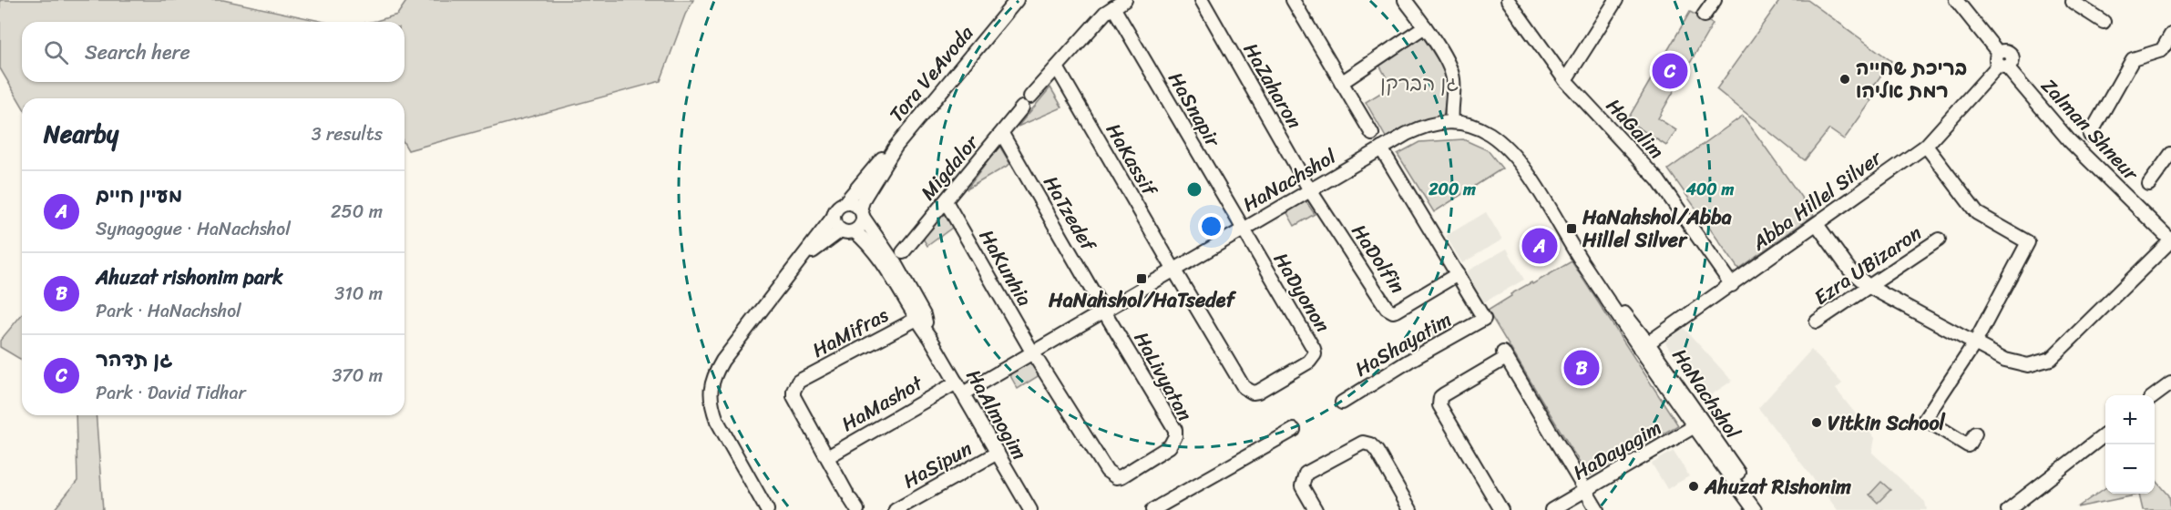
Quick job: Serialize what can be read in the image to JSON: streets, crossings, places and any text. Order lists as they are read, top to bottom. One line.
{"streets":{"street":["Tora VeAvoda","HaZaharon","HaSnapir","HaGalim","Zalman Shneur","HaKassif","Migdalor","HaNachshol","Abba Hillel Silver","HaTzedef","HaDolfin","Ezra UBizaron","HaKunhia","HaDyonon","HaMifras","HaShayatim","HaLivyatan","HaMashot","HaAlmogim","HaDayagim","HaSipun"]},"crossings":[["Tora VeAvoda","HaAlmogim"],["HaZaharon","HaNachshol"],["HaZaharon","HaDolfin"],["HaSnapir","HaNachshol"],["HaSnapir","HaDyonon"],["HaGalim","Abba Hillel Silver"],["Zalman Shneur","Abba Hillel Silver"],["HaKassif","HaNachshol"],["HaKassif","HaDyonon"],["Migdalor","HaTzedef"],["Migdalor","HaKunhia"],["HaNachshol","Abba Hillel Silver"],["HaNachshol","HaTzedef"],["HaNachshol","HaDolfin"],["HaNachshol","HaKunhia"],["HaNachshol","HaDyonon"],["HaNachshol","HaLivyatan"],["HaNachshol","HaAlmogim"],["HaNachshol","HaDayagim"],["HaTzedef","HaLivyatan"],["HaDolfin","HaShayatim"],["HaKunhia","HaLivyatan"],["HaMifras","HaMashot"],["HaMifras","HaAlmogim"],["HaMashot","HaAlmogim"],["HaAlmogim","HaSipun"]],"parks":["גן הברקן"],"places":{"other":["בריכת שחייה רמת אליהו","Vitkin School","Ahuzat Rishonim"],"transit":["HaNahshol/Abba Hillel Silver","HaNahshol/HaTsedef"]},"page":{"search":"Search here","pins":["C","A","B"],"heading":["Nearby","3 results"],"list":[{"mark":"A","name":"מעיין חיים","note":"Synagogue · HaNachshol","value":"250 m"},{"mark":"B","name":"Ahuzat rishonim park","note":"Park · HaNachshol","value":"310 m"},{"mark":"C","name":"גן תדהר","note":"Park · David Tidhar","value":"370 m"}],"map_buttons":["+","−"]},"rings":["200 m","400 m"]}
